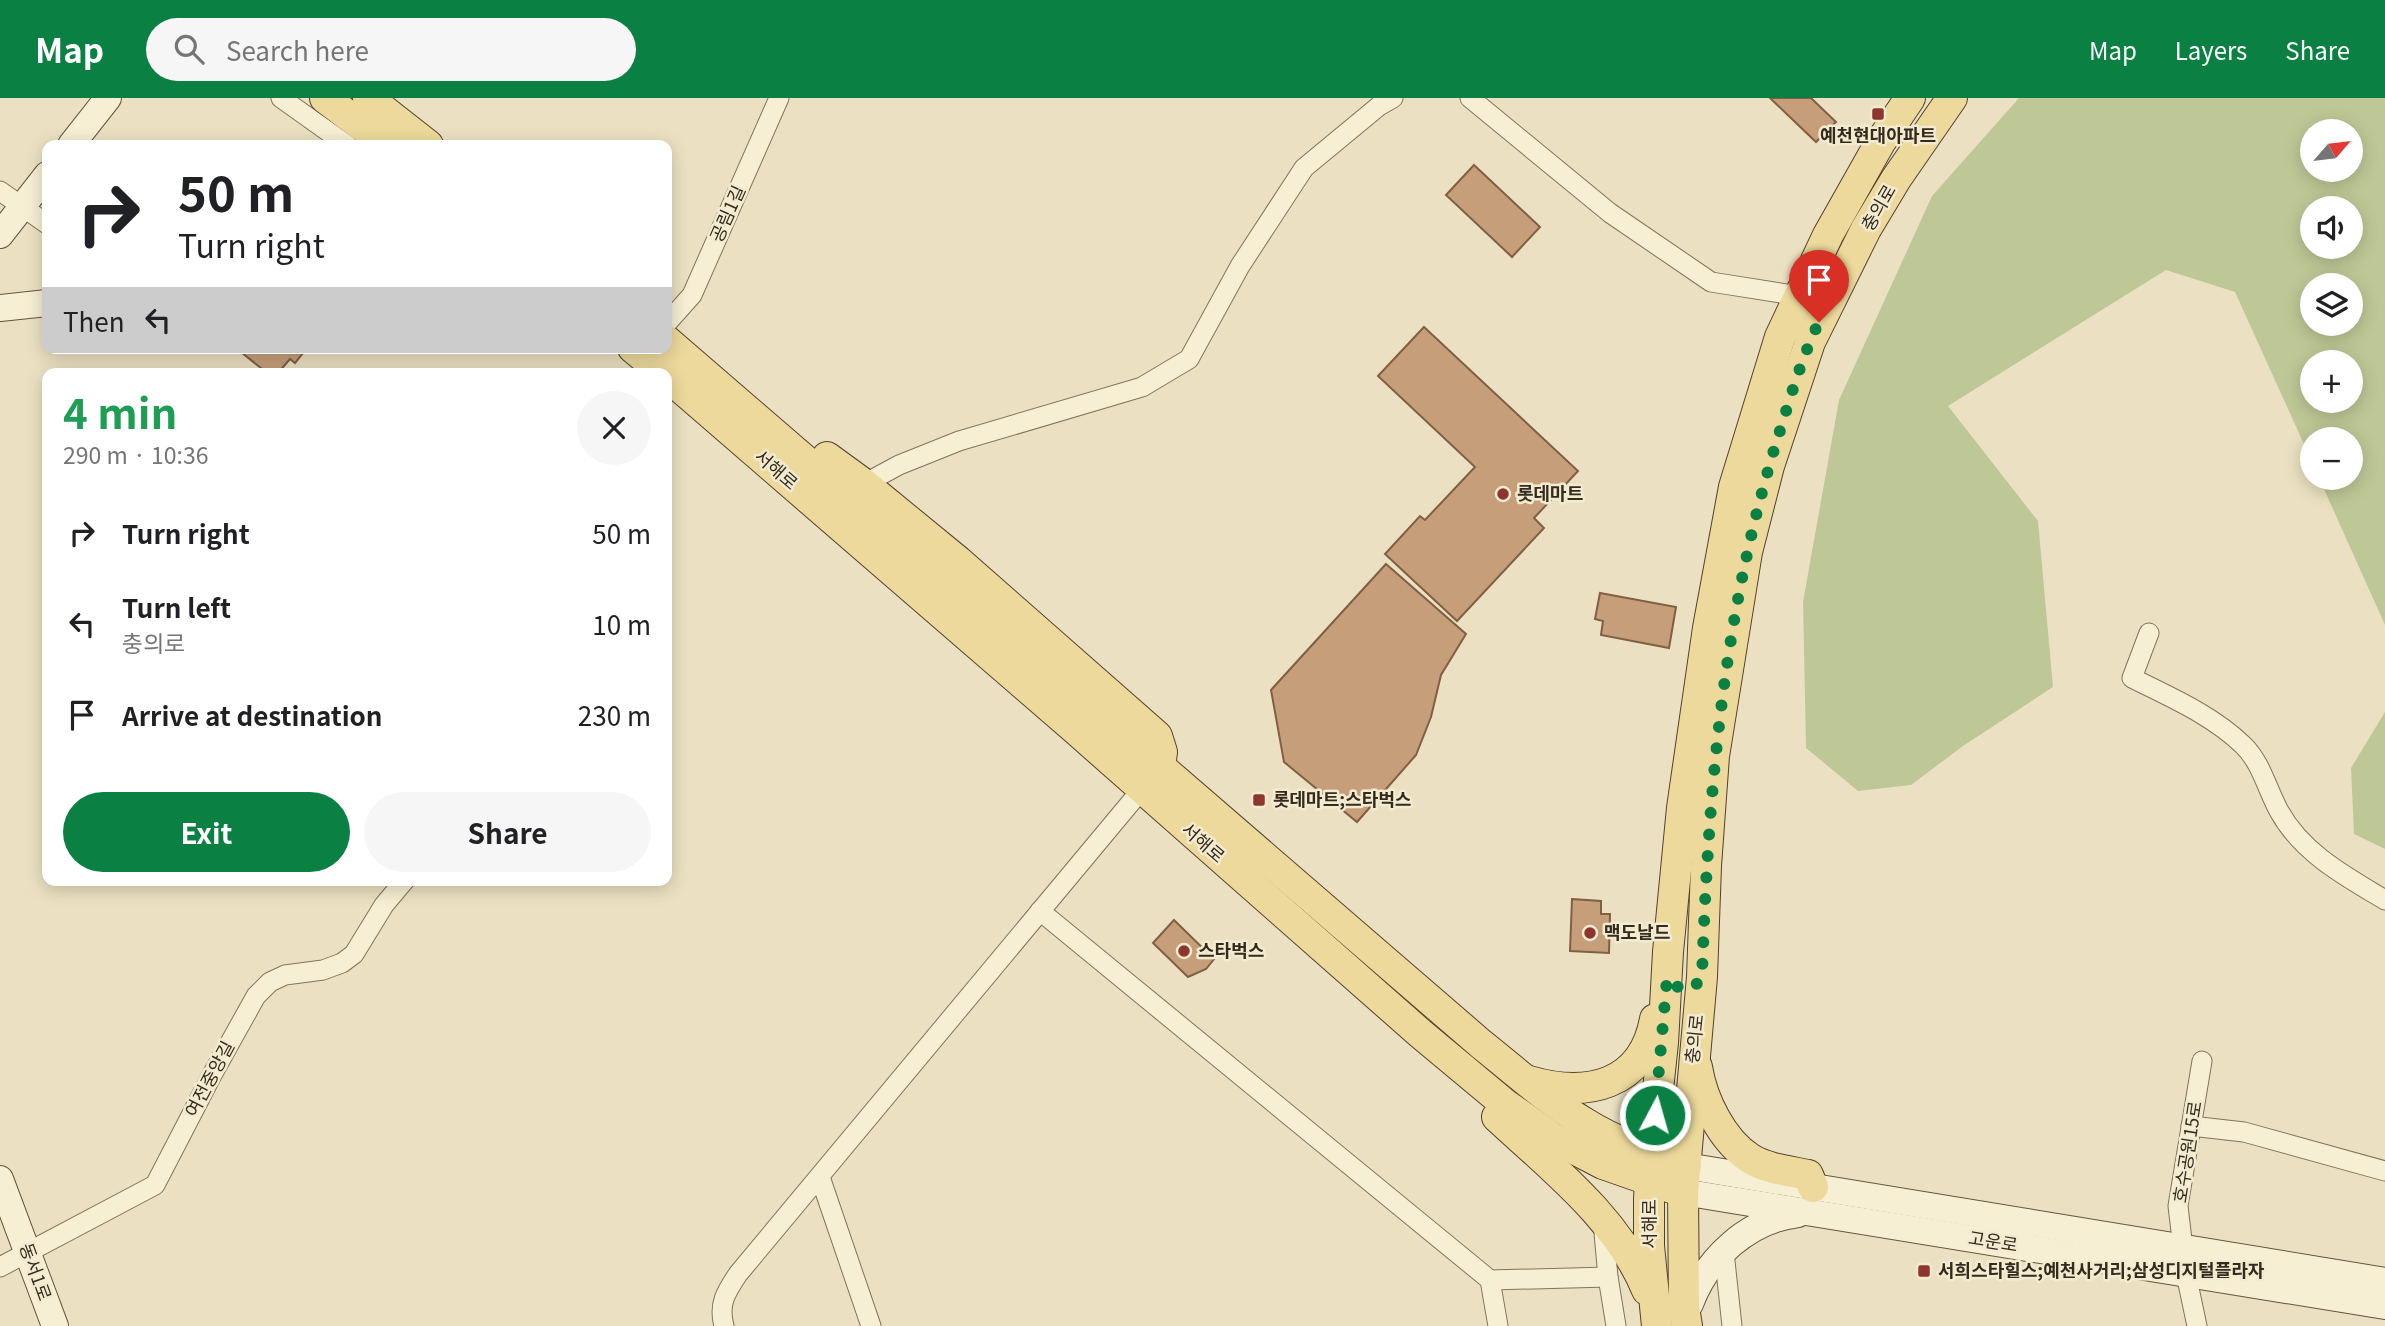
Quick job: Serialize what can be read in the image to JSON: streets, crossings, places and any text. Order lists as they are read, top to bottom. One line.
{"streets":{"main road":["충의로","서해로","고운로","동서1로"],"street":["공림1길","여전중앙길","호수공원15로"]},"crossings":[["충의로","서해로"],["충의로","고운로"],["서해로","고운로"],["여전중앙길","동서1로"],["호수공원15로","고운로"]],"places":{"transit":["예천현대아파트","롯데마트;스타벅스","서희스타힐스;예천사거리;삼성디지털플라자"],"other":["롯데마트","맥도날드","스타벅스"]},"north":"top right","page":{"header":"Map","search":"Search here","nav":["Map","Layers","Share"],"map_buttons":["+","−"],"turn":["50 m","Turn right"],"then":"Then","heading":["4 min","290 m · 10:36"],"list":[{"name":"Turn right","value":"50 m"},{"name":"Turn left","note":"충의로","value":"10 m"},{"name":"Arrive at destination","value":"230 m"}],"buttons":["Exit","Share"]}}
